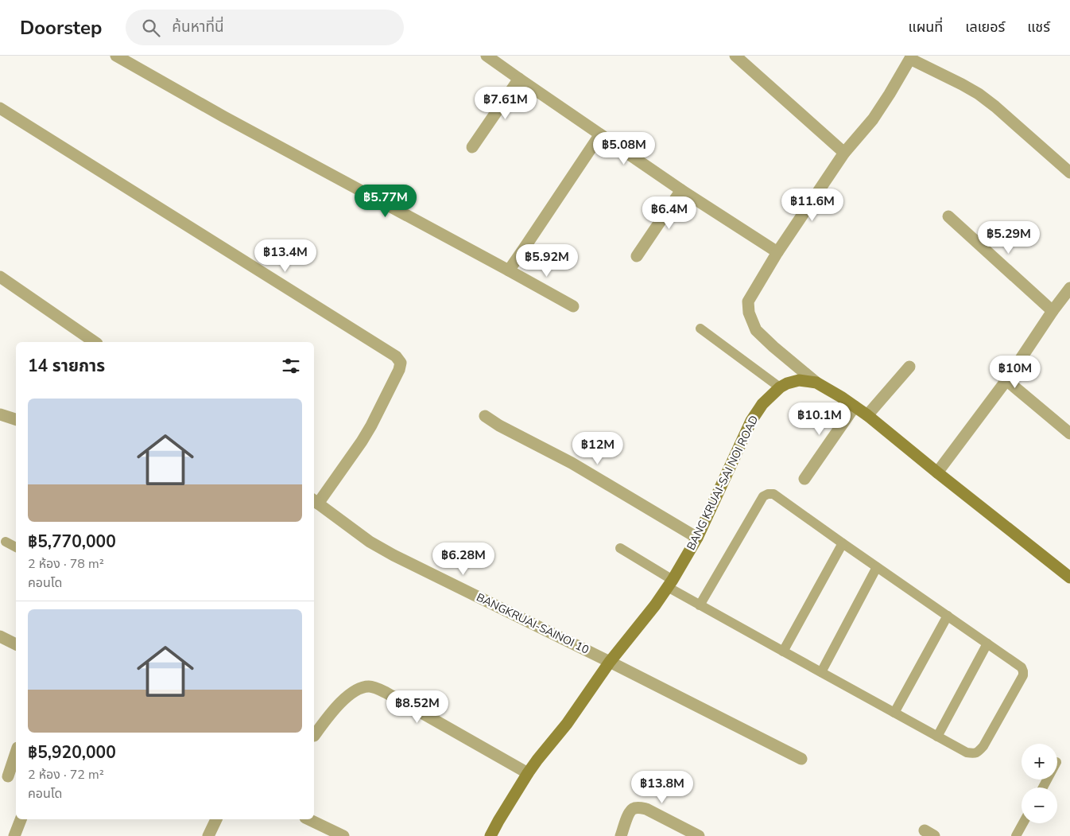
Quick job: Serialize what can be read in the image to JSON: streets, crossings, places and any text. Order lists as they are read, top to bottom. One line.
{"streets":{"main road":["BANG KRUAI-SAI NOI ROAD"],"street":["BANGKRUAI-SAINOI 10"]},"crossings":[["BANG KRUAI-SAI NOI ROAD","BANGKRUAI-SAINOI 10"]],"page":{"header":"Doorstep","search":"ค้นหาที่นี่","nav":["แผนที่","เลเยอร์","แชร์"],"price":["฿7.61M","฿5.08M","฿5.77M","฿11.6M","฿6.4M","฿5.29M","฿13.4M","฿5.92M","฿10M","฿10.1M","฿12M","฿6.28M","฿8.52M","฿13.8M"],"heading":"14 รายการ","list":[{"name":"฿5,770,000","note":"2 ห้อง · 78 m² · คอนโด"},{"name":"฿5,920,000","note":"2 ห้อง · 72 m² · คอนโด"}],"map_buttons":["+","−"]}}
